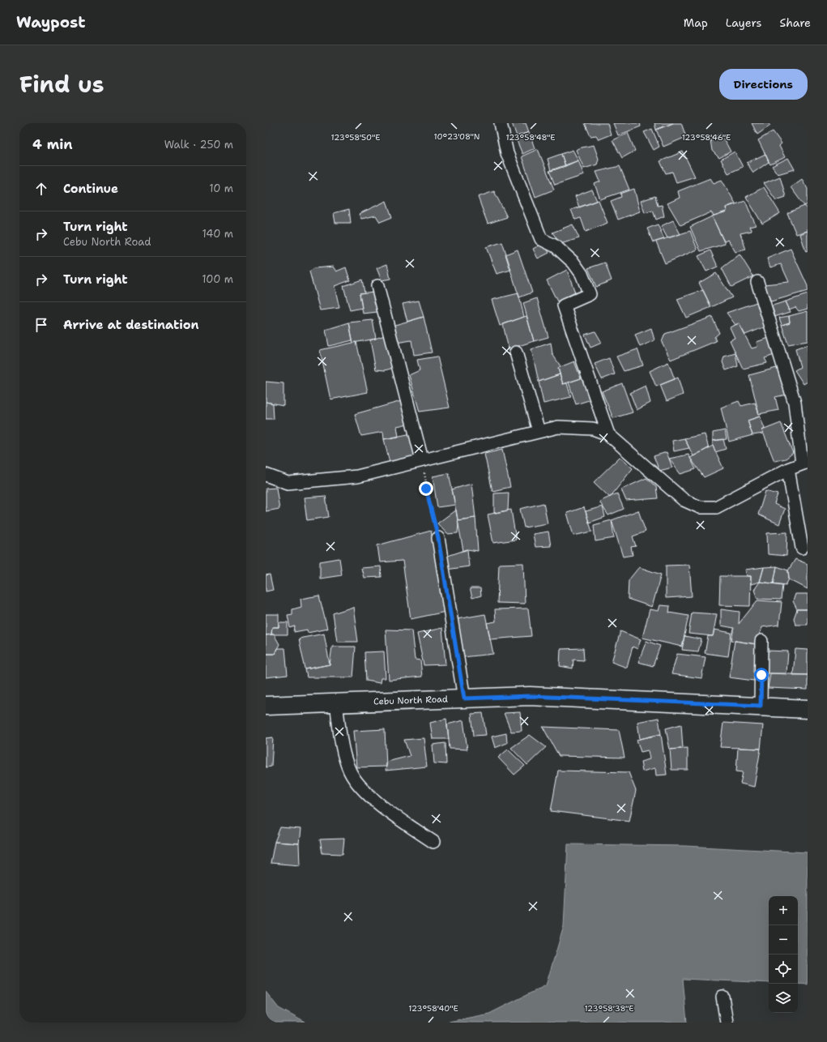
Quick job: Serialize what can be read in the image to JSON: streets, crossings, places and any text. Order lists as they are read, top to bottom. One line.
{"streets":{"main road":["Cebu North Road"]},"page":{"header":"Waypost","nav":["Map","Layers","Share"],"title":"Find us","buttons":"Directions","heading":["4 min","Walk · 250 m"],"list":[["Continue","10 m"],["Turn right","Cebu North Road","140 m"],["Turn right","100 m"],"Arrive at destination"],"map_buttons":["+","−"]},"coordinates":["10°23'08\"N","123°58'50\"E","123°58'48\"E","123°58'46\"E","123°58'40\"E","123°58'38\"E"]}
